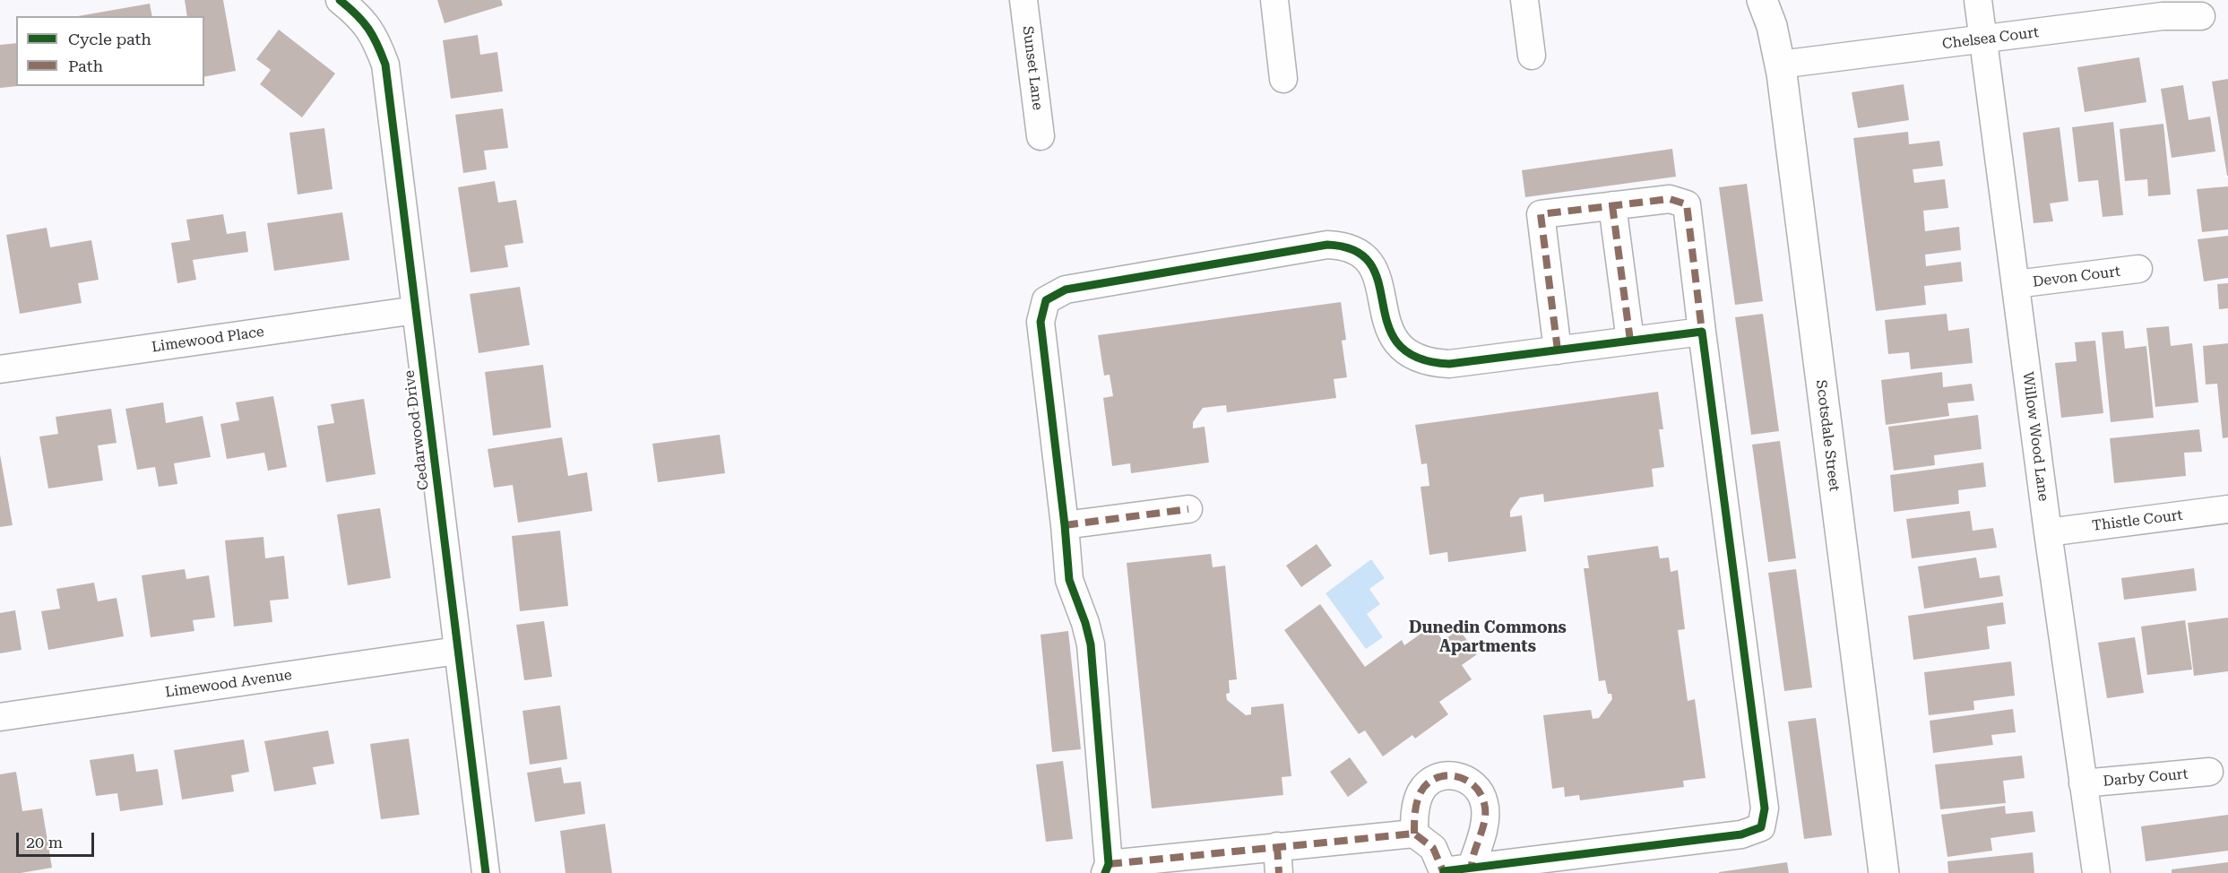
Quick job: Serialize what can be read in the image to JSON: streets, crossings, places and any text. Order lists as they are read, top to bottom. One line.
{"streets":{"street":["Chelsea Court","Sunset Lane","Devon Court","Limewood Place","Cedarwood Drive","Scotsdale Street","Willow Wood Lane","Thistle Court","Limewood Avenue","Darby Court"]},"crossings":[["Chelsea Court","Scotsdale Street"],["Chelsea Court","Willow Wood Lane"],["Devon Court","Willow Wood Lane"],["Limewood Place","Cedarwood Drive"],["Cedarwood Drive","Limewood Avenue"],["Willow Wood Lane","Thistle Court"],["Willow Wood Lane","Darby Court"]],"districts":["Dunedin Commons Apartments"],"legend":["Cycle path","Path"],"scale_bar":"20 m"}
